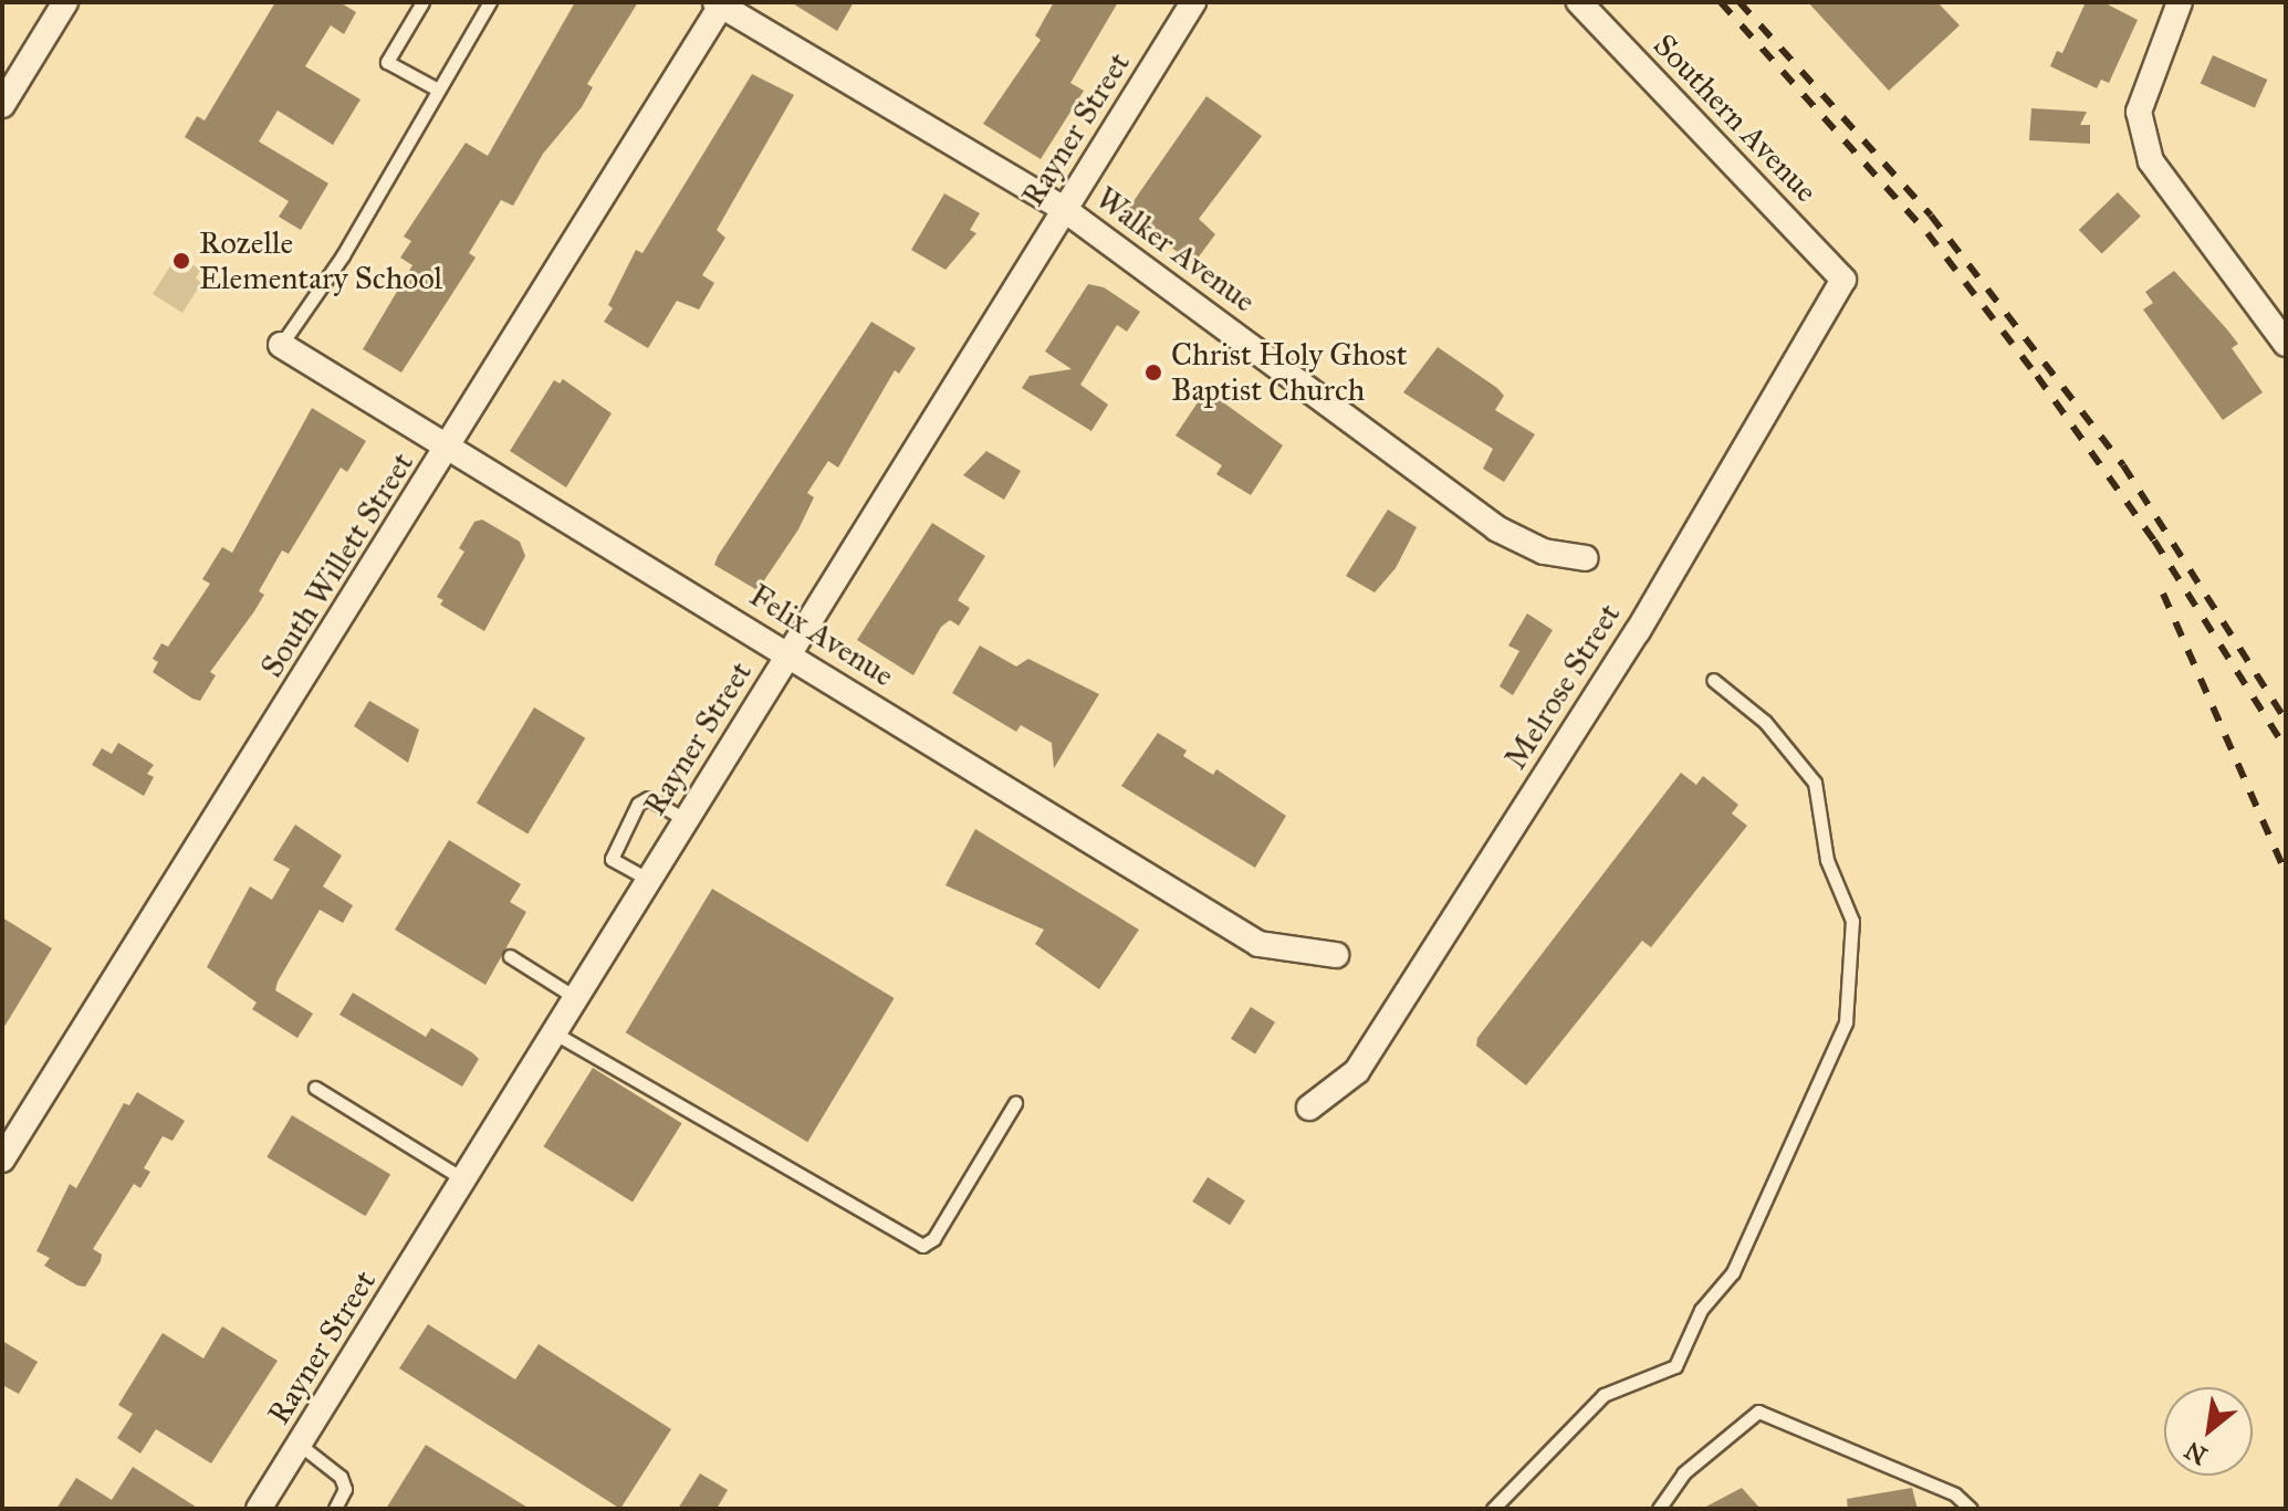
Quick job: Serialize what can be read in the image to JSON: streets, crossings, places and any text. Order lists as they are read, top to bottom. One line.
{"streets":{"street":["Southern Avenue","Rayner Street","Walker Avenue","South Willett Street","Felix Avenue","Melrose Street"]},"crossings":[["Southern Avenue","Melrose Street"],["Rayner Street","Walker Avenue"],["Rayner Street","Felix Avenue"],["Walker Avenue","South Willett Street"],["South Willett Street","Felix Avenue"]],"places":["Rozelle Elementary School","Christ Holy Ghost Baptist Church"],"north":"bottom left"}
